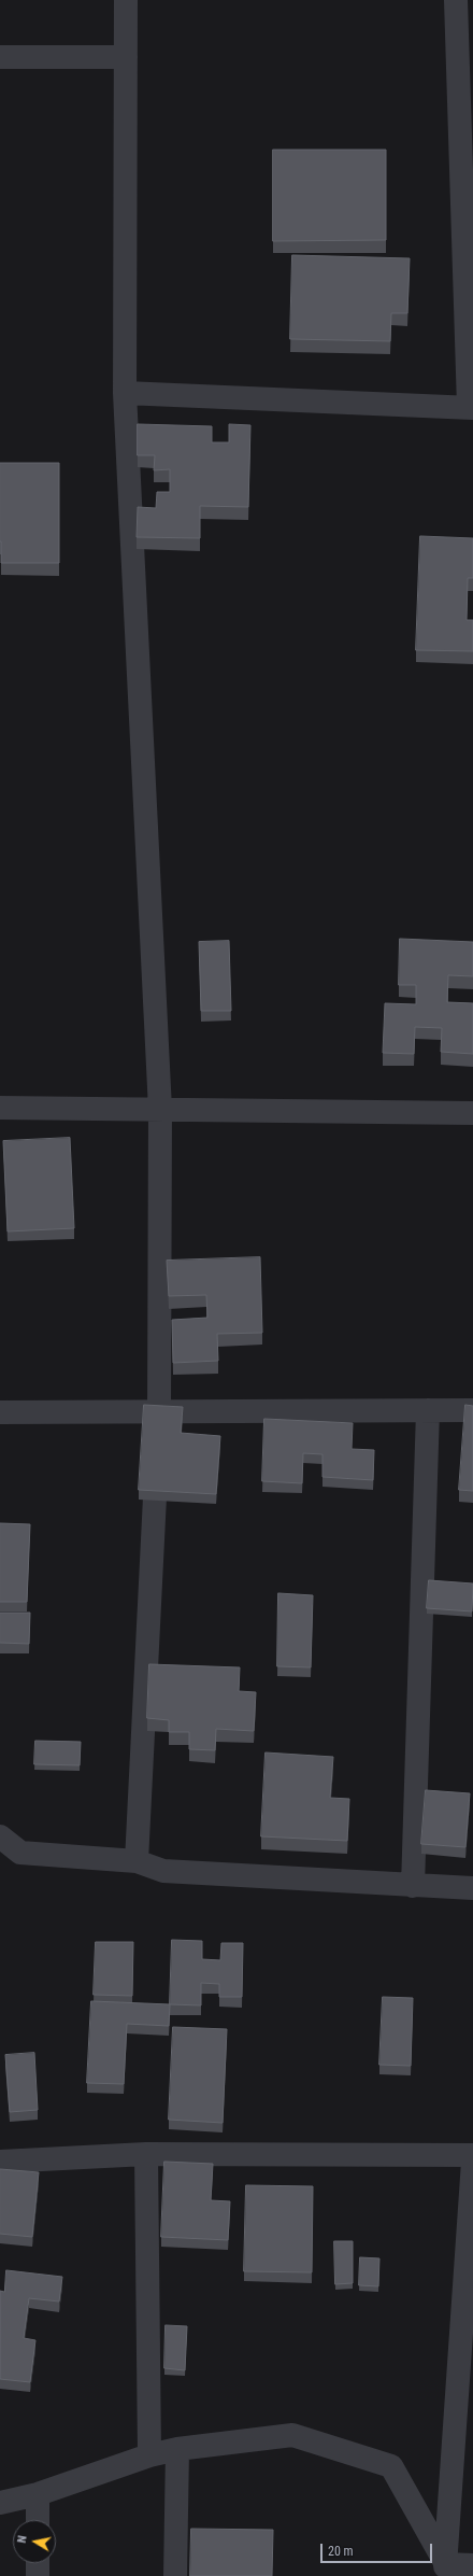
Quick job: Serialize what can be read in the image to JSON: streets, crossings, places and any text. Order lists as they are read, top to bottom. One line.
{"scale_bar":"20 m","north":"left"}
